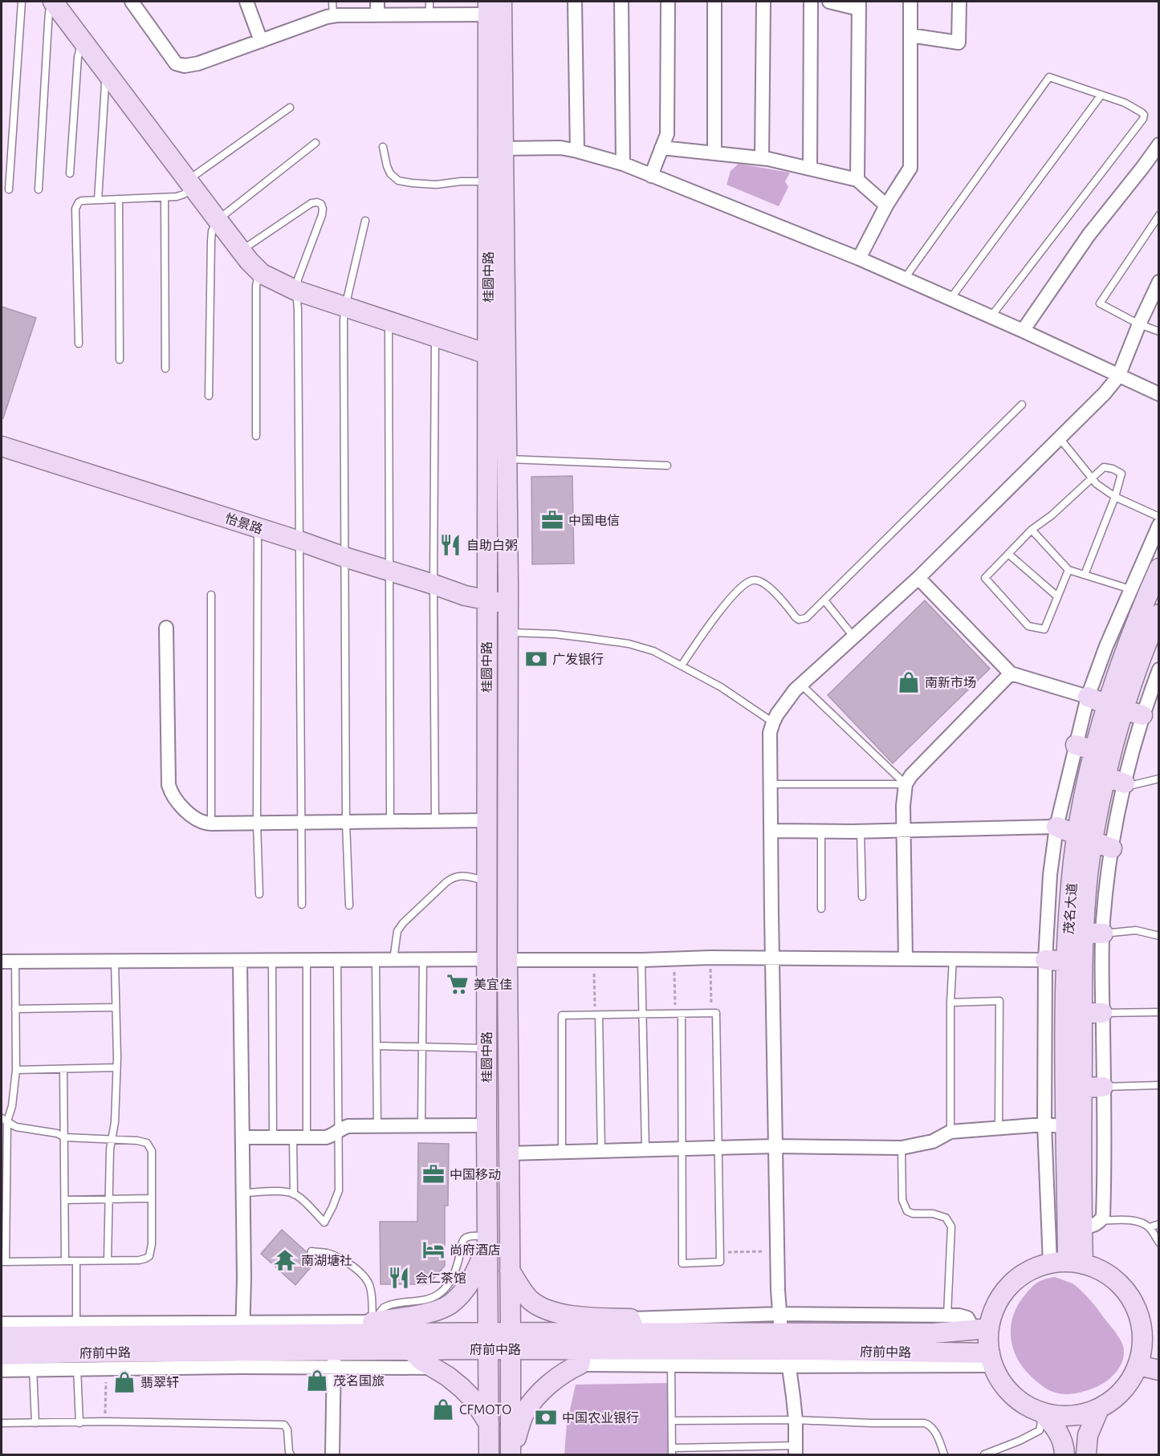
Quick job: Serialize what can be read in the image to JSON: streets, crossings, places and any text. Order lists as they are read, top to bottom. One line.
{"streets":{"main road":["桂圆中路","怡景路","茂名大道","府前中路"]},"crossings":[["桂圆中路","怡景路"],["桂圆中路","府前中路"],["茂名大道","府前中路"]],"places":{"office":["中国电信","中国移动"],"restaurant":["自助白粥","会仁茶馆"],"bank":["广发银行","中国农业银行"],"shop":["南新市场","茂名国旅","翡翠轩","CFMOTO"],"supermarket":["美宜佳"],"hotel":["尚府酒店"],"temple":["南湖塘社"]}}
